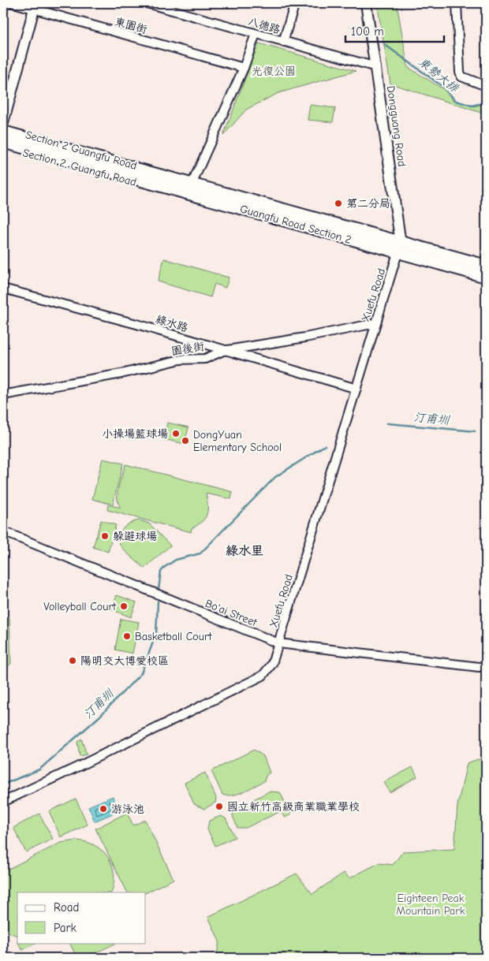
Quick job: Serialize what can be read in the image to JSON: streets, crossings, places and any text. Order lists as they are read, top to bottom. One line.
{"streets":{"main road":["Section 2 Guangfu Road","Section 2, Guangfu Road","Guangfu Road Section 2"],"street":["東園街","八德路","Dongguang Road","Xuefu Road","綠水路","園後街","Bo'ai Street"]},"crossings":[["八德路","Dongguang Road"],["Dongguang Road","Guangfu Road Section 2"],["Dongguang Road","Xuefu Road"],["Section 2 Guangfu Road","Section 2, Guangfu Road"],["Section 2 Guangfu Road","Guangfu Road Section 2"],["Section 2, Guangfu Road","Guangfu Road Section 2"],["Guangfu Road Section 2","Xuefu Road"],["Xuefu Road","綠水路"],["Xuefu Road","園後街"],["Xuefu Road","Bo'ai Street"],["綠水路","園後街"]],"districts":["綠水里"],"water":["東勢大排","汀甫圳"],"parks":["光復公園","Eighteen Peak Mountain Park"],"places":["第二分局","小操場籃球場","DongYuan Elementary School","躲避球場","Volleyball Court","Basketball Court","陽明交大博愛校區","國立新竹高級商業職業學校","游泳池"],"legend":["Road","Park"],"scale_bar":"100 m"}
